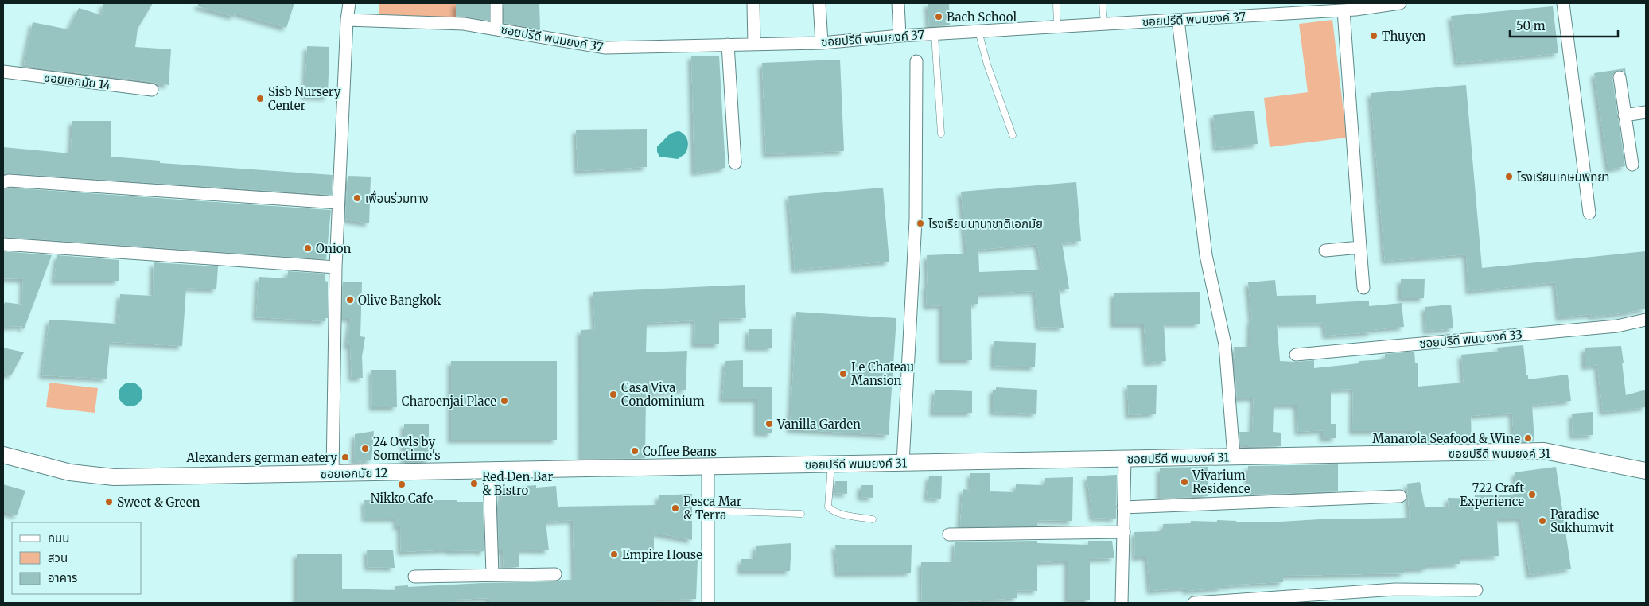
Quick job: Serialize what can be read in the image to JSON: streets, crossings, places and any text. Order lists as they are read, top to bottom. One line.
{"streets":{"street":["ซอยปรีดี พนมยงค์ 37","ซอยเอกมัย 14","ซอยปรีดี พนมยงค์ 33","ซอยปรีดี พนมยงค์ 31","ซอยเอกมัย 12"]},"crossings":[["ซอยปรีดี พนมยงค์ 31","ซอยเอกมัย 12"]],"places":["Bach School","Thuyen","Sisb Nursery Center","โรงเรียนเกษมพิทยา","เพื่อนร่วมทาง","โรงเรียนนานาชาติเอกมัย","Onion","Olive Bangkok","Le Chateau Mansion","Casa Viva Condominium","Charoenjai Place","Vanilla Garden","Manarola Seafood & Wine","24 Owls by Sometime's","Coffee Beans","Alexanders german eatery","Vivarium Residence","Red Den Bar & Bistro","Nikko Cafe","722 Craft Experience","Sweet & Green","Pesca Mar & Terra","Paradise Sukhumvit","Empire House"],"legend":["ถนน","สวน","อาคาร"],"scale_bar":"50 m"}
